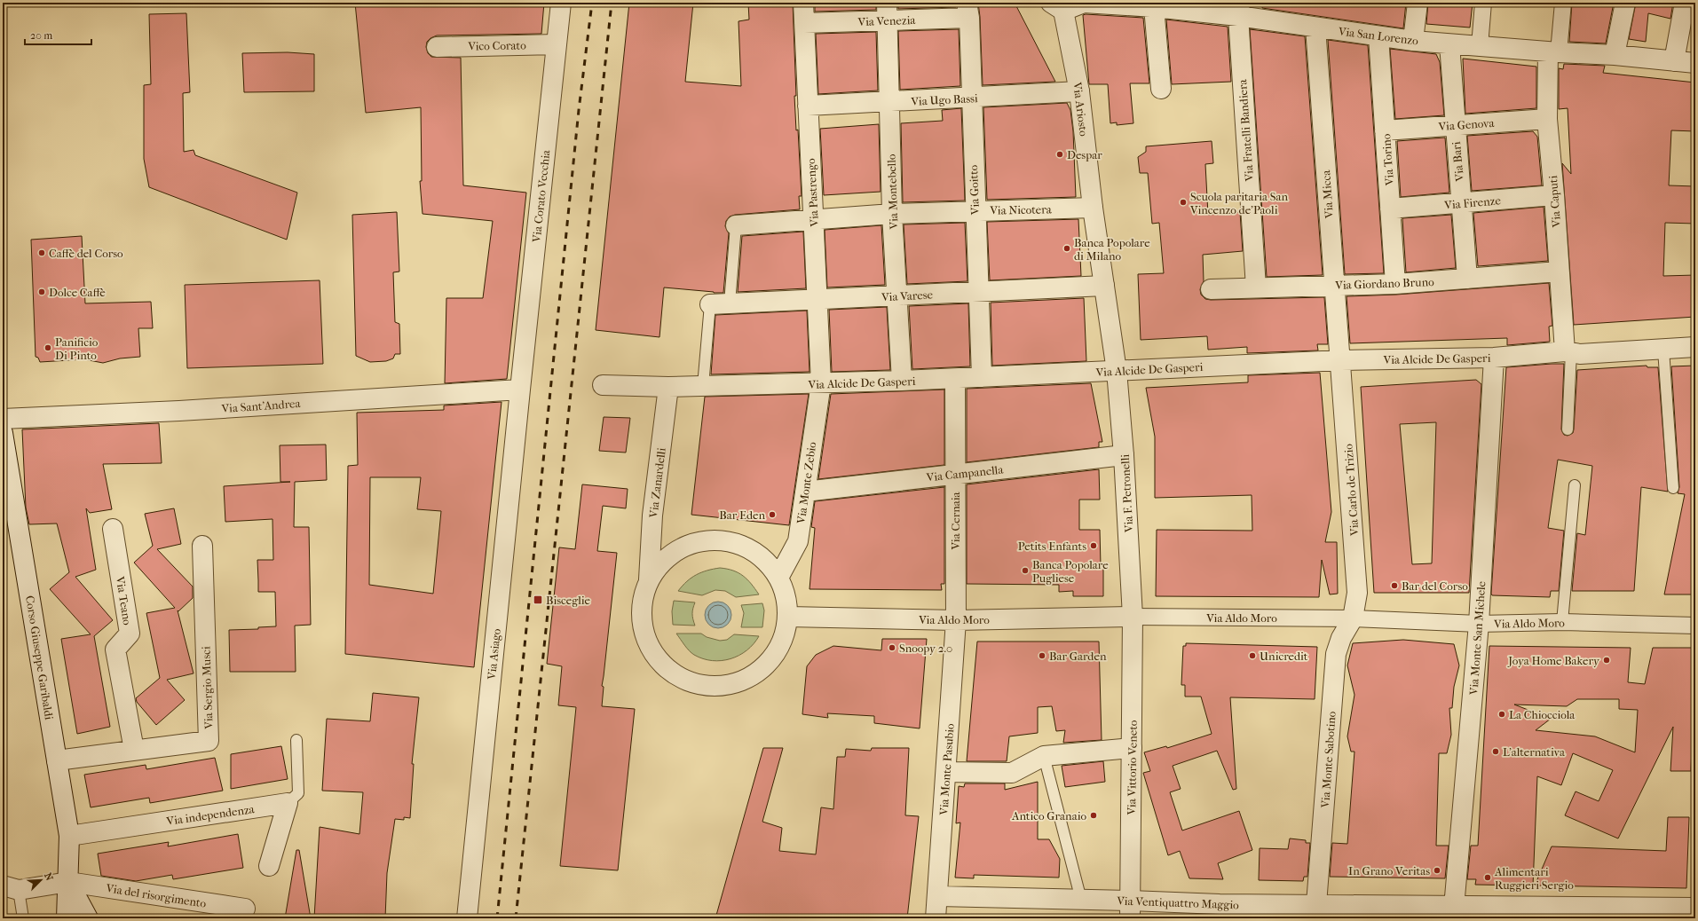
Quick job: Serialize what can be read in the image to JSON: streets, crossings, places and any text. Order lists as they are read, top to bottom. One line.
{"streets":{"street":["Via Venezia","Via San Lorenzo","Vico Corato","Via Ugo Bassi","Via Ariosto","Via Genova","Via Fratelli Bandiera","Via Torino","Via Bari","Via Goitto","Via Montebello","Via Pastrengo","Via Micca","Via Corato Vecchia","Via Caputi","Via Firenze","Via Nicotera","Via Giordano Bruno","Via Varese","Via Alcide De Gasperi","Via Sant'Andrea","Via Campanella","Via Zanardelli","Via Monte Zebio","Via Carlo de Trizio","Via F. Petronelli","Via Cernaia","Via Teano","Via Aldo Moro","Via Monte San Michele","Via Asiago","Corso Giuseppe Garibaldi","Via Sergio Musci","Via Monte Sabotino","Via Vittorio Veneto","Via Monte Pasubio","Via independenza","Via del risorgimento","Via Ventiquattro Maggio"]},"crossings":[["Via Venezia","Via Goitto"],["Via Venezia","Via Montebello"],["Via Venezia","Via Pastrengo"],["Via San Lorenzo","Via Ariosto"],["Via San Lorenzo","Via Fratelli Bandiera"],["Via San Lorenzo","Via Torino"],["Via San Lorenzo","Via Bari"],["Via San Lorenzo","Via Micca"],["Via San Lorenzo","Via Caputi"],["Vico Corato","Via Corato Vecchia"],["Via Ugo Bassi","Via Ariosto"],["Via Ugo Bassi","Via Goitto"],["Via Ugo Bassi","Via Montebello"],["Via Ugo Bassi","Via Pastrengo"],["Via Ariosto","Via Nicotera"],["Via Ariosto","Via Varese"],["Via Ariosto","Via Alcide De Gasperi"],["Via Ariosto","Via F. Petronelli"],["Via Genova","Via Torino"],["Via Genova","Via Bari"],["Via Genova","Via Caputi"],["Via Fratelli Bandiera","Via Giordano Bruno"],["Via Torino","Via Firenze"],["Via Torino","Via Giordano Bruno"],["Via Bari","Via Firenze"],["Via Bari","Via Giordano Bruno"],["Via Goitto","Via Nicotera"],["Via Goitto","Via Varese"],["Via Goitto","Via Alcide De Gasperi"],["Via Montebello","Via Nicotera"],["Via Montebello","Via Varese"],["Via Montebello","Via Alcide De Gasperi"],["Via Pastrengo","Via Nicotera"],["Via Pastrengo","Via Varese"],["Via Pastrengo","Via Alcide De Gasperi"],["Via Pastrengo","Via Monte Zebio"],["Via Micca","Via Giordano Bruno"],["Via Micca","Via Alcide De Gasperi"],["Via Micca","Via Carlo de Trizio"],["Via Corato Vecchia","Via Sant'Andrea"],["Via Corato Vecchia","Via Asiago"],["Via Caputi","Via Firenze"],["Via Caputi","Via Giordano Bruno"],["Via Caputi","Via Alcide De Gasperi"],["Via Alcide De Gasperi","Via Zanardelli"],["Via Alcide De Gasperi","Via Monte Zebio"],["Via Alcide De Gasperi","Via Carlo de Trizio"],["Via Alcide De Gasperi","Via F. Petronelli"],["Via Alcide De Gasperi","Via Cernaia"],["Via Alcide De Gasperi","Via Monte San Michele"],["Via Sant'Andrea","Via Asiago"],["Via Campanella","Via Monte Zebio"],["Via Campanella","Via F. Petronelli"],["Via Campanella","Via Cernaia"],["Via Carlo de Trizio","Via Aldo Moro"],["Via Carlo de Trizio","Via Monte Sabotino"],["Via F. Petronelli","Via Aldo Moro"],["Via F. Petronelli","Via Vittorio Veneto"],["Via Cernaia","Via Aldo Moro"],["Via Cernaia","Via Monte Pasubio"],["Via Teano","Via Sergio Musci"],["Via Aldo Moro","Via Monte San Michele"],["Via Aldo Moro","Via Monte Sabotino"],["Via Aldo Moro","Via Vittorio Veneto"],["Via Aldo Moro","Via Monte Pasubio"],["Via Monte San Michele","Via Ventiquattro Maggio"],["Corso Giuseppe Garibaldi","Via Sergio Musci"],["Corso Giuseppe Garibaldi","Via independenza"],["Corso Giuseppe Garibaldi","Via del risorgimento"],["Via Monte Sabotino","Via Ventiquattro Maggio"],["Via Vittorio Veneto","Via Ventiquattro Maggio"],["Via Monte Pasubio","Via Ventiquattro Maggio"]],"places":{"other":["Despar","Scuola paritaria San Vincenzo de'Paoli","Banca Popolare di Milano","Caffè del Corso","Dolce Caffè","Panificio Di Pinto","Bar Eden","Petits Enfants","Banca Popolare Pugliese","Bar del Corso","Snoopy 2.0","Bar Garden","Unicredit","Joya Home Bakery","La Chiocciola","L'alternativa","Antico Granaio","In Grano Veritas","Alimentari Ruggieri Sergio"],"transit":["Bisceglie"]},"scale_bar":"20 m","north":"top right"}
